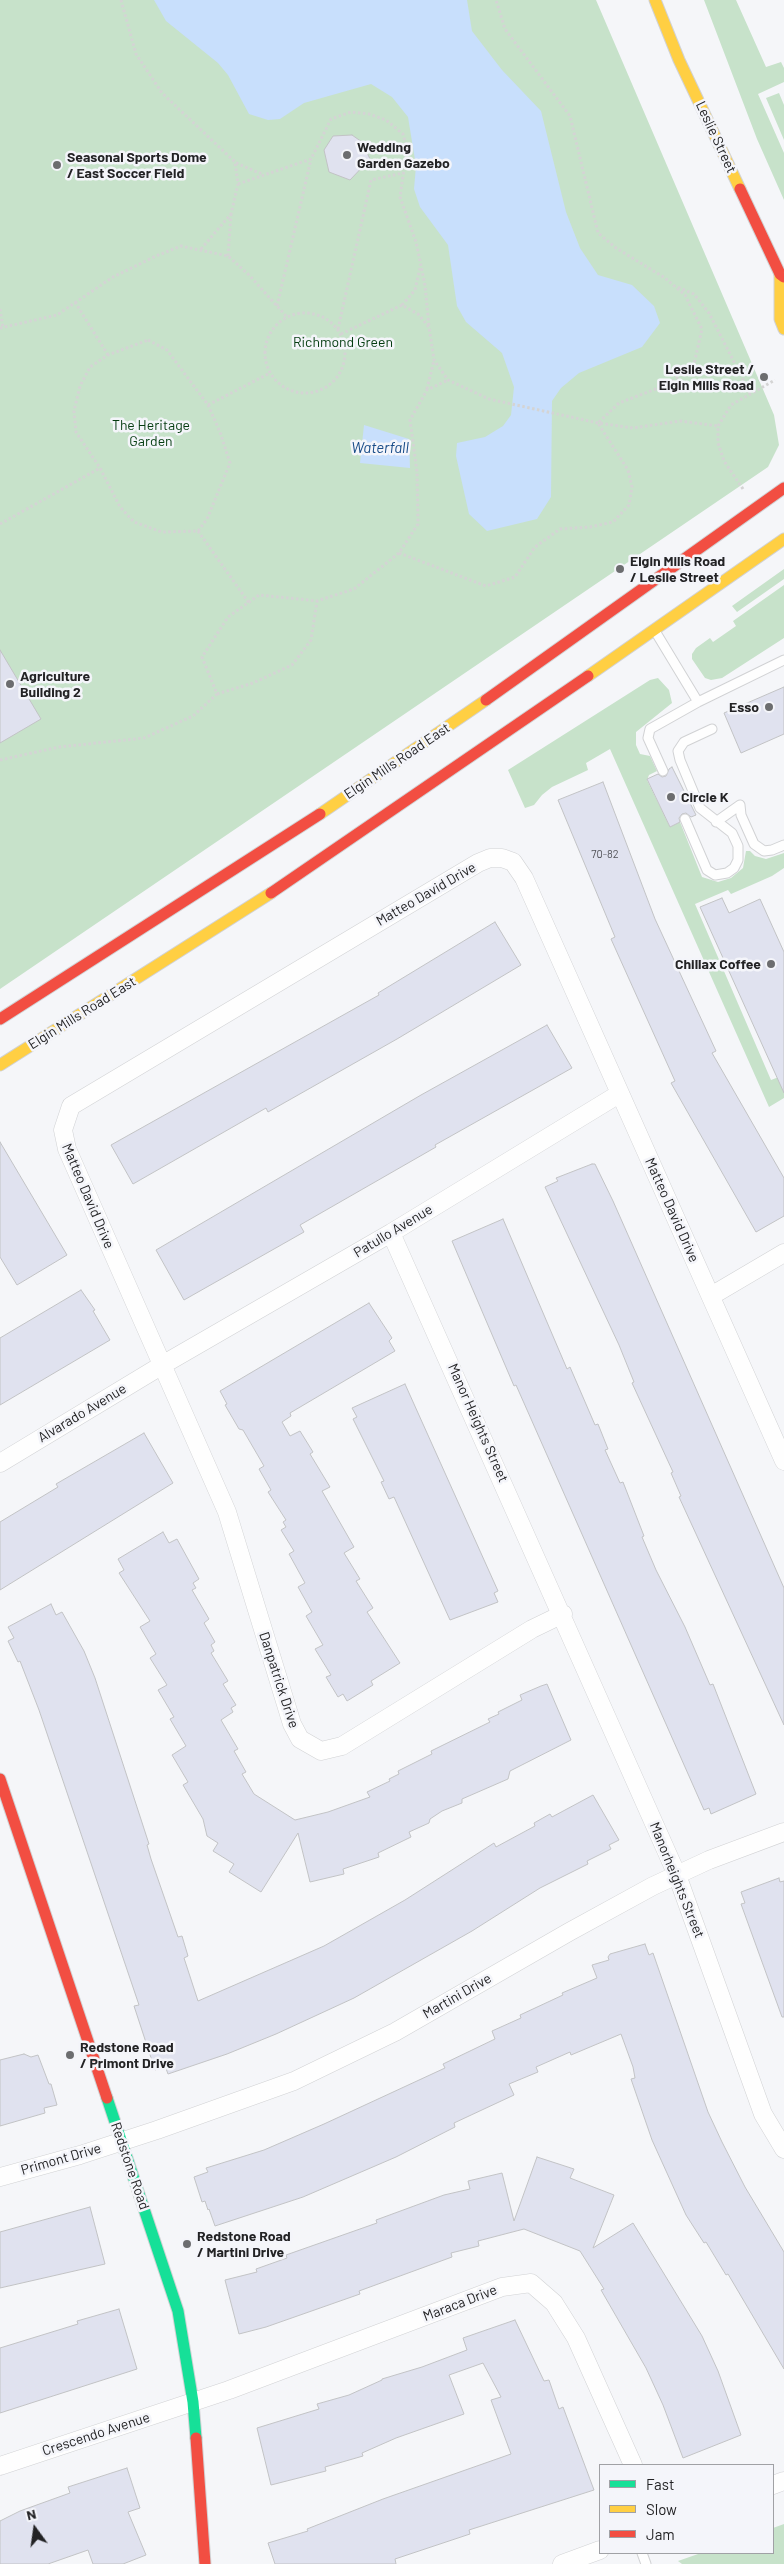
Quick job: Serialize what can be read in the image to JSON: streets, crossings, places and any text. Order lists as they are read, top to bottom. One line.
{"streets":{"main road":["Leslie Street","Elgin Mills Road East","Redstone Road"],"street":["Matteo David Drive","Patullo Avenue","Alvarado Avenue","Manor Heights Street","Danpatrick Drive","Manorheights Street","Martini Drive","Primont Drive","Maraca Drive","Crescendo Avenue"]},"crossings":[["Matteo David Drive","Patullo Avenue"],["Matteo David Drive","Alvarado Avenue"],["Matteo David Drive","Danpatrick Drive"],["Patullo Avenue","Alvarado Avenue"],["Patullo Avenue","Manor Heights Street"],["Patullo Avenue","Danpatrick Drive"],["Alvarado Avenue","Danpatrick Drive"],["Manor Heights Street","Danpatrick Drive"],["Manor Heights Street","Manorheights Street"],["Danpatrick Drive","Manorheights Street"],["Manorheights Street","Martini Drive"],["Martini Drive","Primont Drive"],["Martini Drive","Redstone Road"],["Primont Drive","Redstone Road"],["Redstone Road","Maraca Drive"],["Redstone Road","Crescendo Avenue"],["Maraca Drive","Crescendo Avenue"]],"water":["Waterfall"],"parks":["Richmond Green","The Heritage Garden"],"places":["Wedding Garden Gazebo","Seasonal Sports Dome / East Soccer Field","Leslie Street / Elgin Mills Road","Elgin Mills Road / Leslie Street","Agriculture Building 2","Esso","Circle K","Chillax Coffee","Redstone Road / Primont Drive","Redstone Road / Martini Drive"],"house_numbers":["70-82"],"legend":["Fast","Slow","Jam"],"north":"top"}
